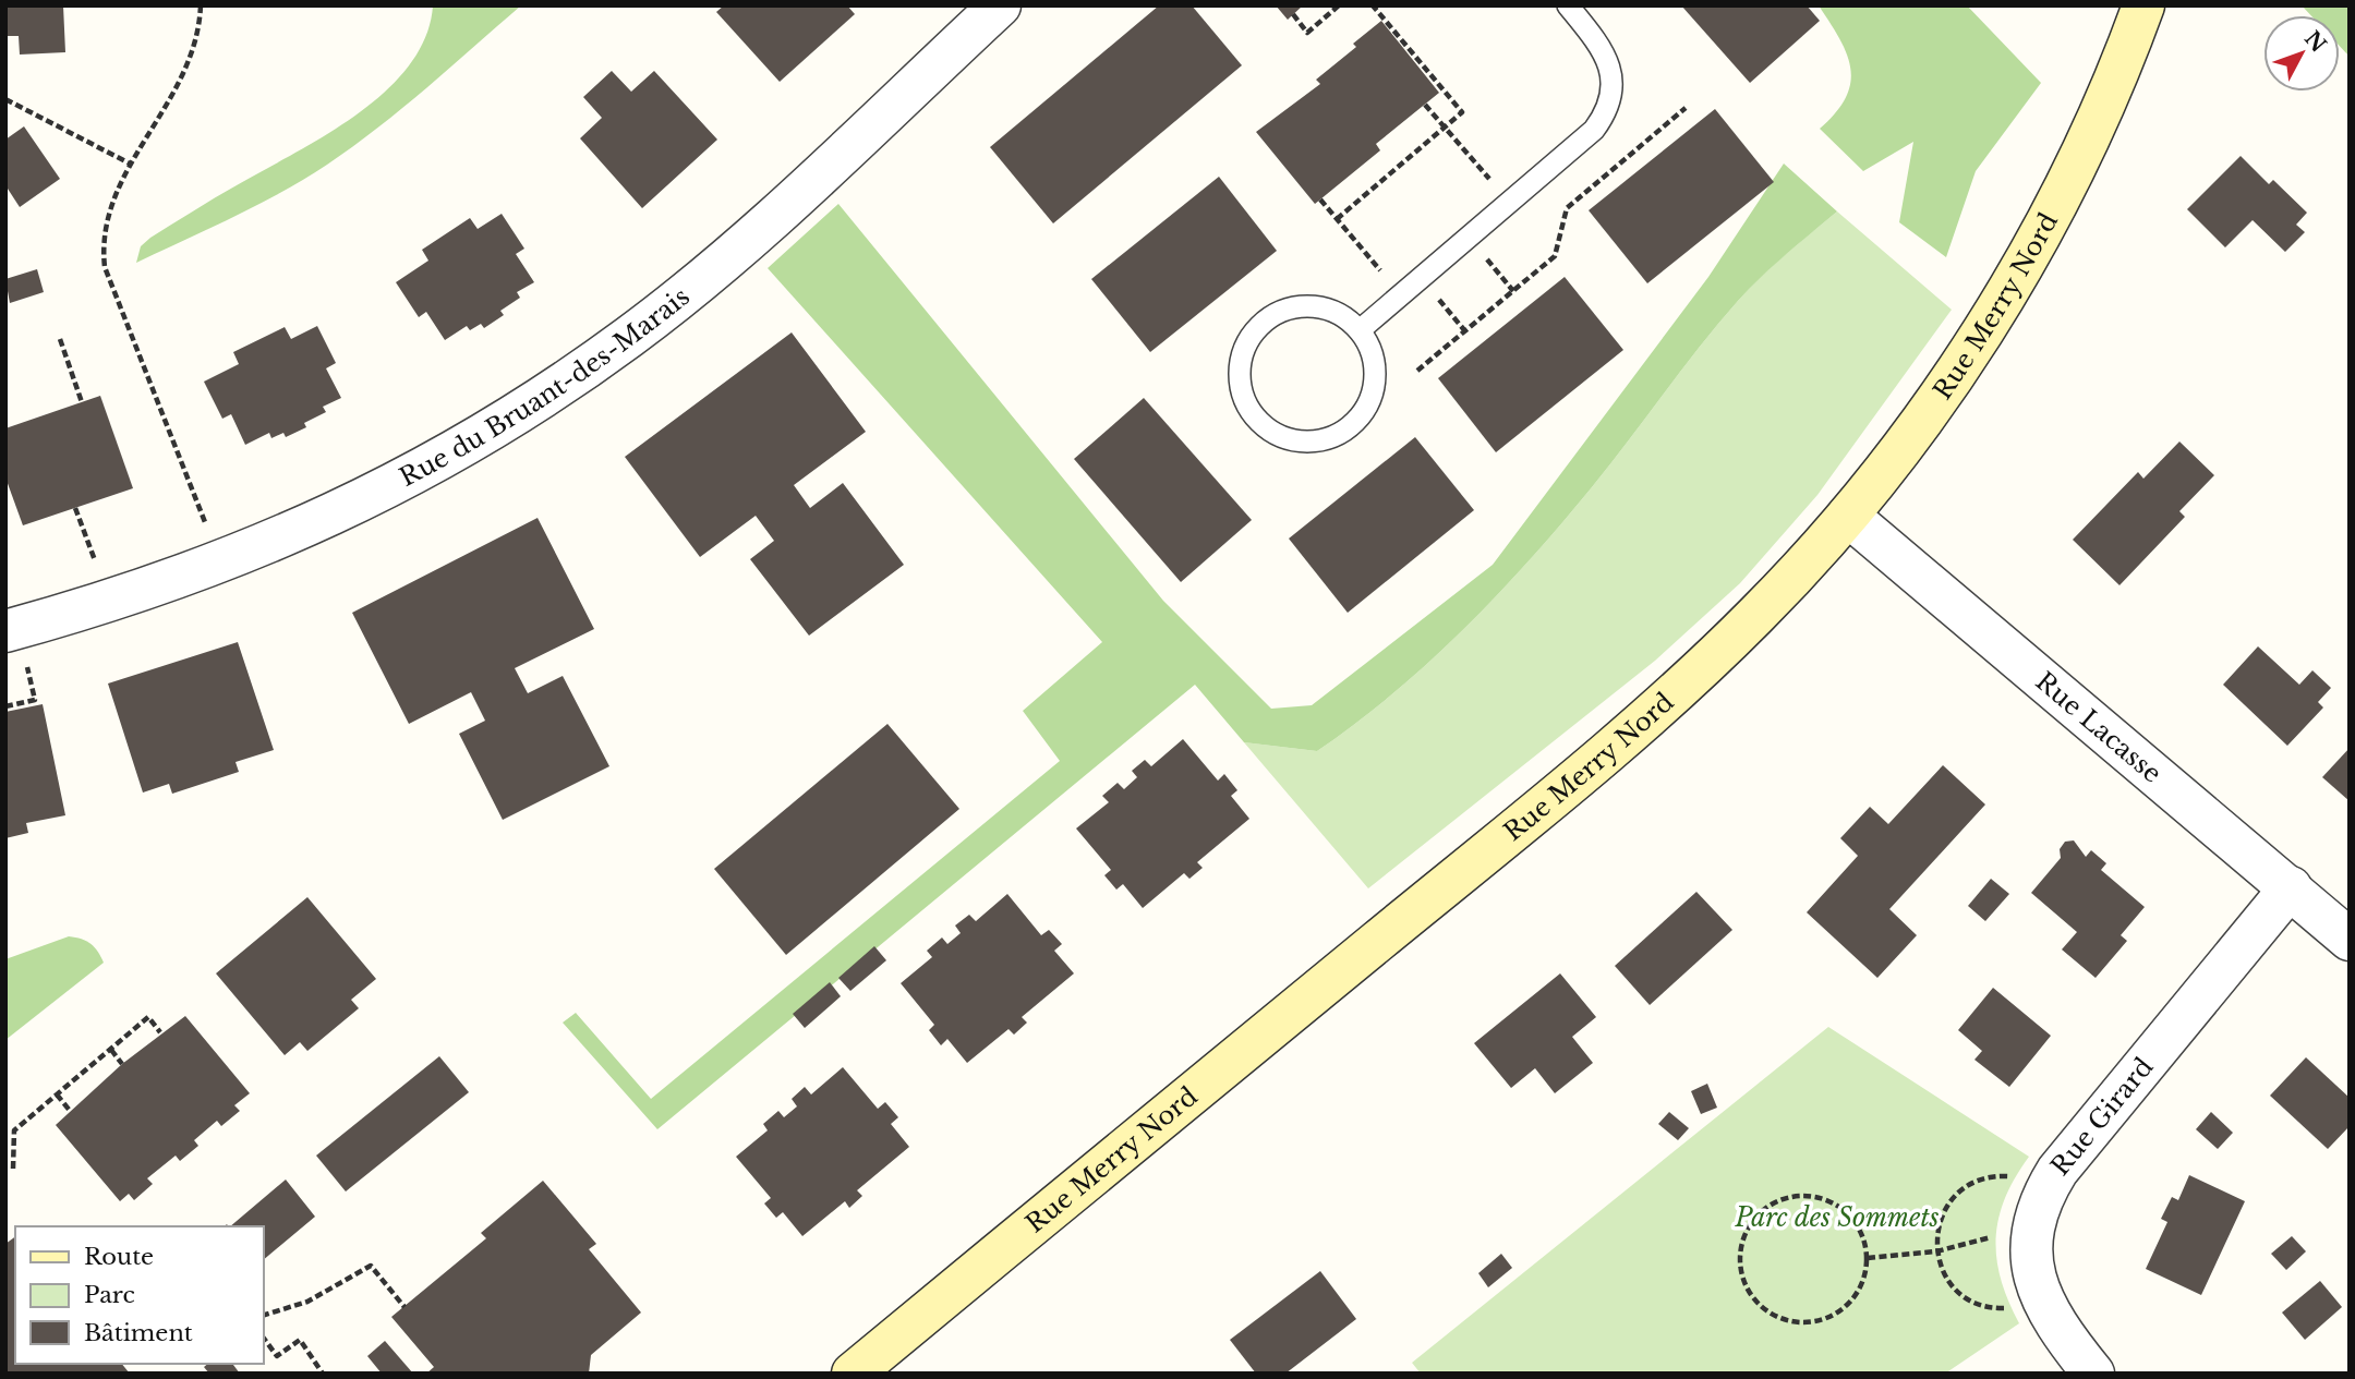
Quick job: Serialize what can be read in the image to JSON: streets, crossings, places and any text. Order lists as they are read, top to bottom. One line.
{"streets":{"main road":["Rue Merry Nord"],"street":["Rue du Bruant-des-Marais","Rue Lacasse","Rue Girard"]},"crossings":[["Rue Merry Nord","Rue Lacasse"],["Rue Lacasse","Rue Girard"]],"parks":["Parc des Sommets"],"legend":["Route","Parc","Bâtiment"],"north":"top right"}
